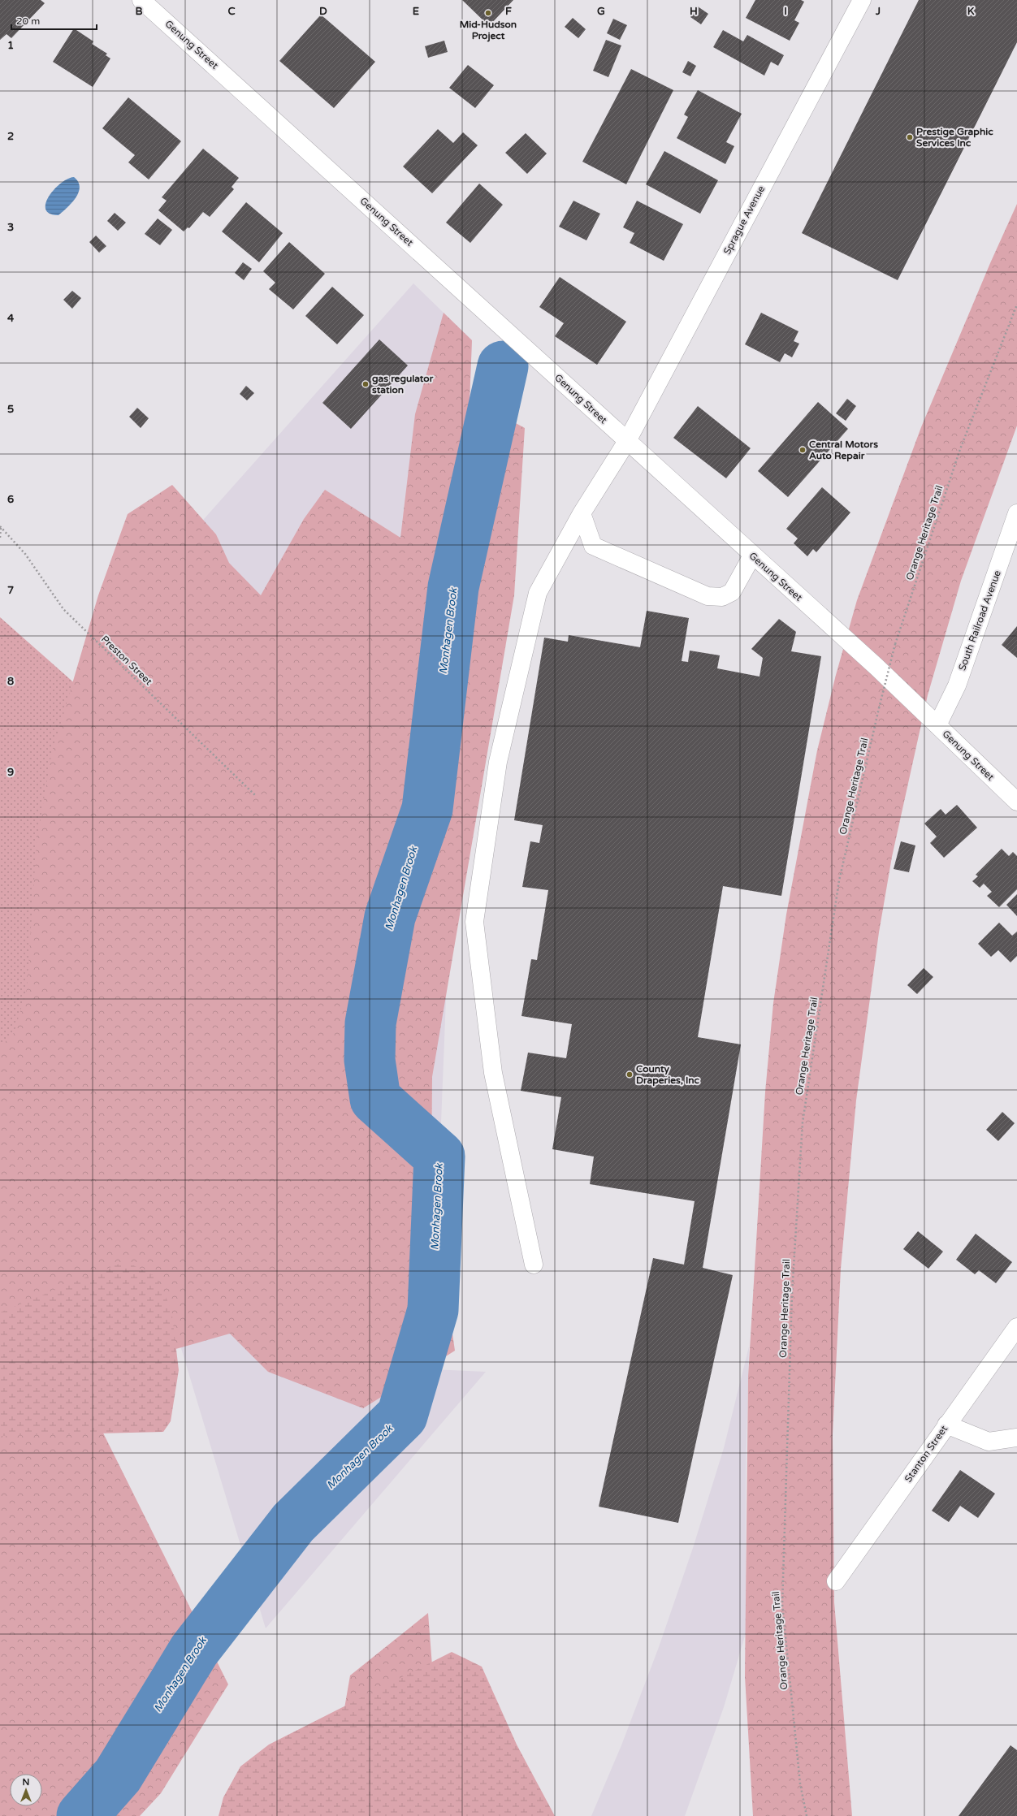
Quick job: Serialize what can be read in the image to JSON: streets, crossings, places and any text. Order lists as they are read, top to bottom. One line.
{"streets":{"street":["Genung Street","Sprague Avenue","South Railroad Avenue","Stanton Street"],"path":["Orange Heritage Trail","Preston Street"]},"crossings":[["Genung Street","Sprague Avenue"],["Genung Street","South Railroad Avenue"]],"water":["Monhagen Brook"],"places":["Mid-Hudson Project","Prestige Graphic Services Inc","gas regulator station","Central Motors Auto Repair","County Draperies, Inc"],"scale_bar":"20 m","north":"top","grid":{"columns":["B","C","D","E","F","G","H","I","J","K"],"rows":["1","2","3","4","5","6","7","8","9"]}}
